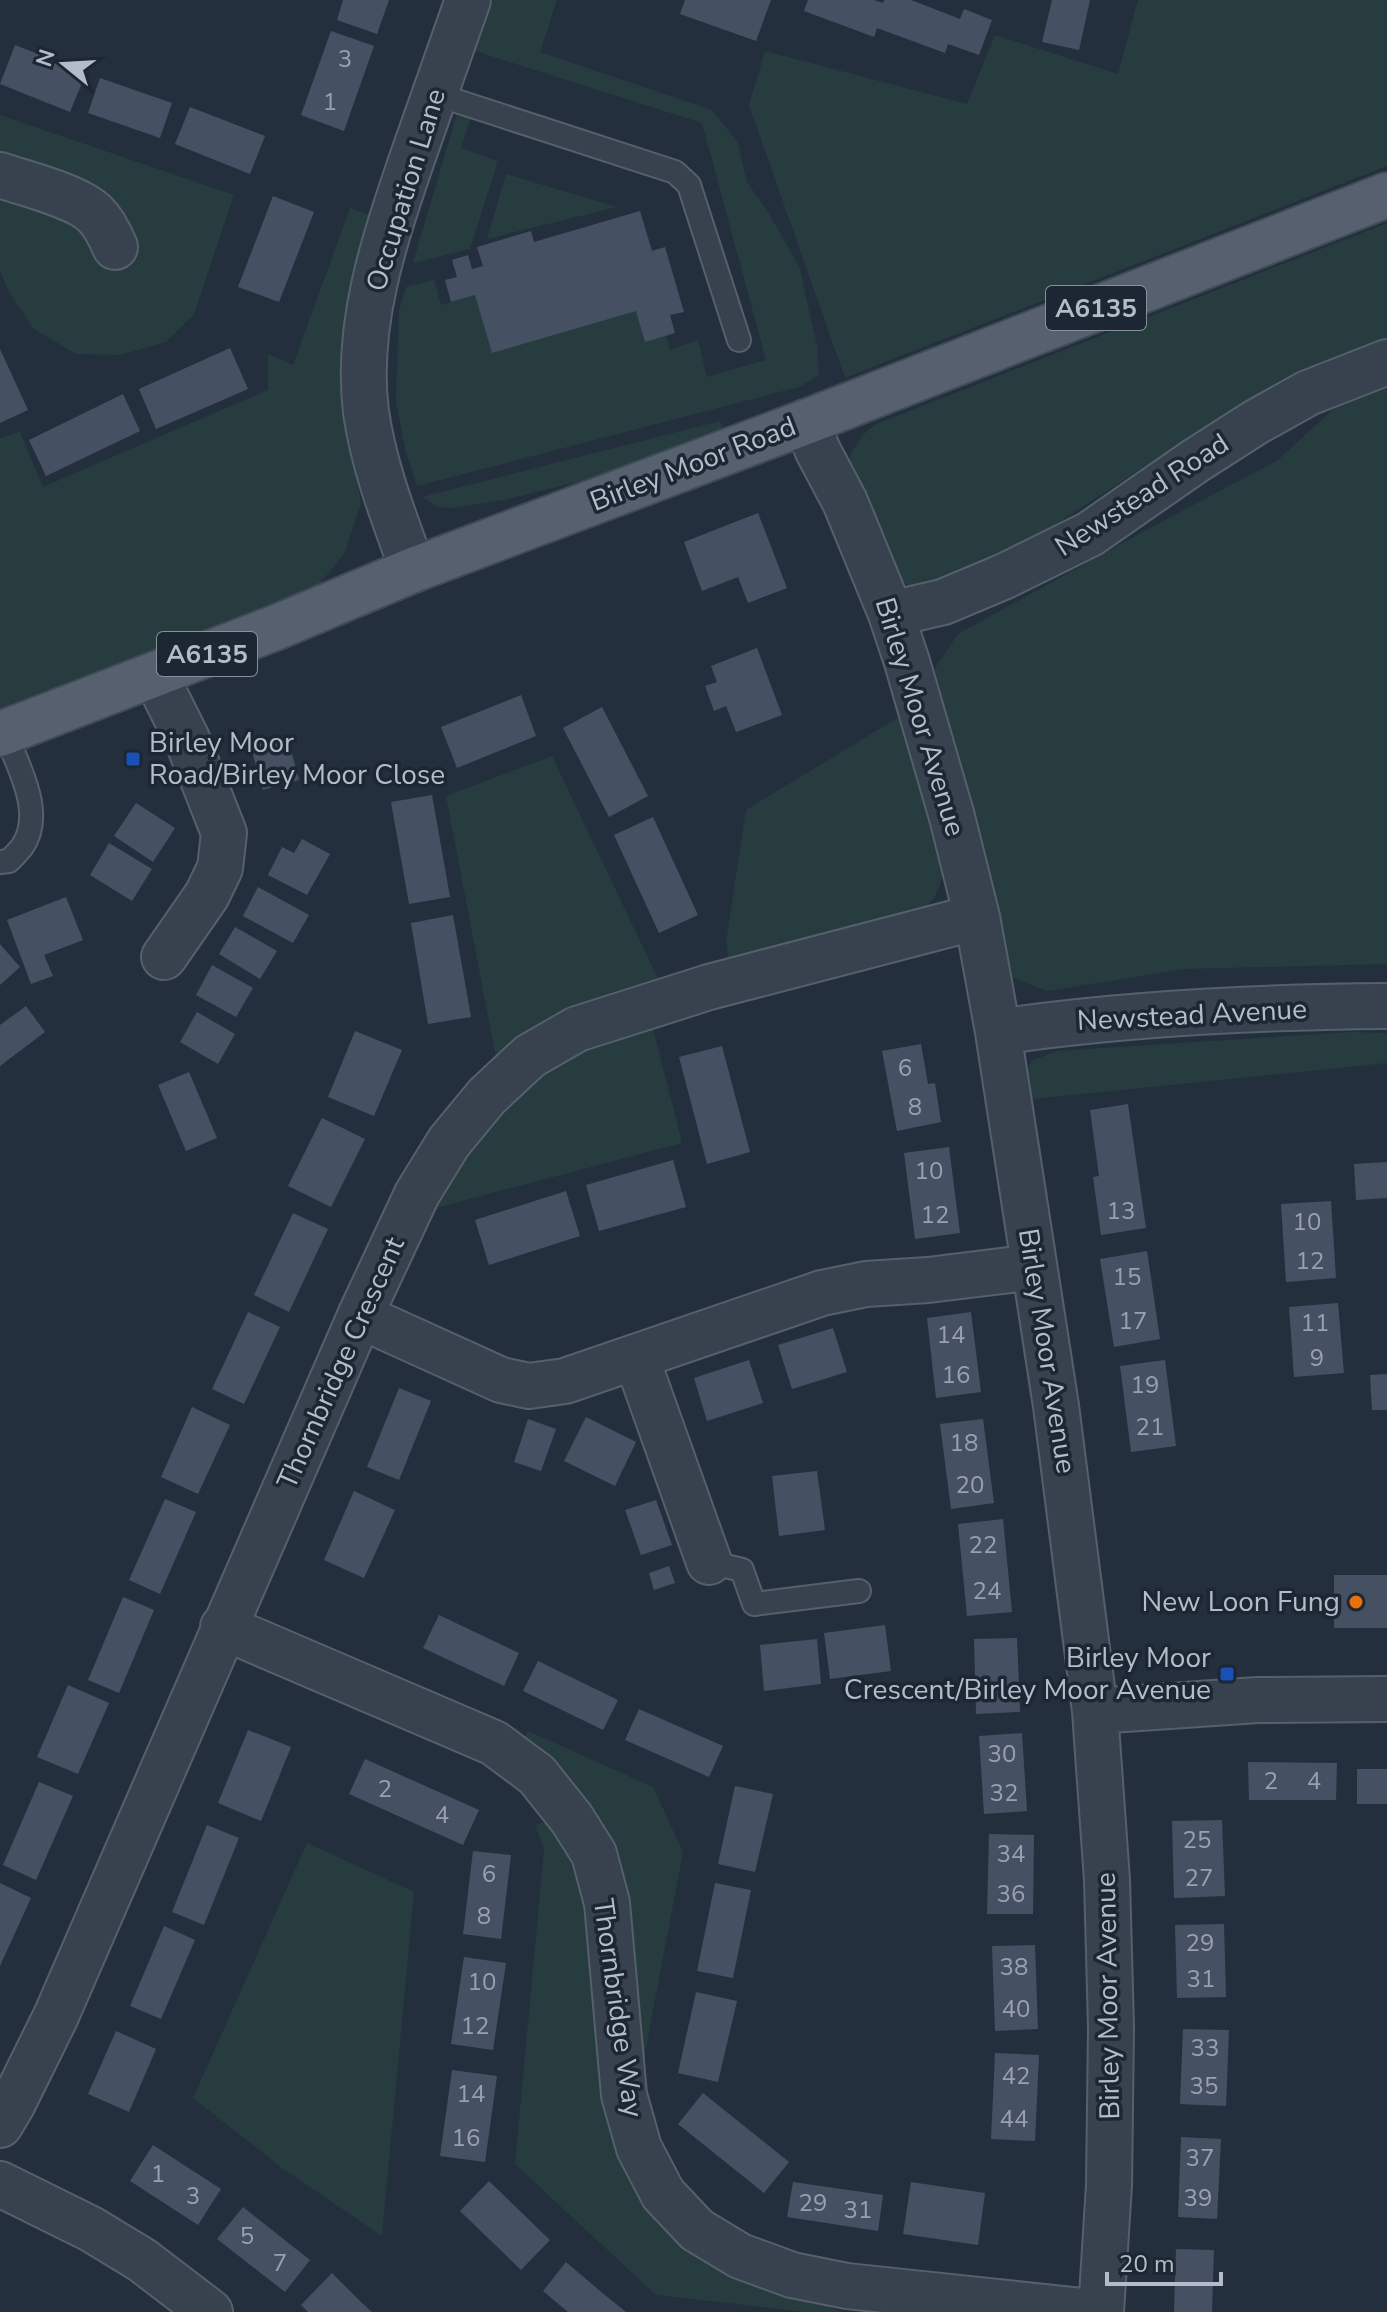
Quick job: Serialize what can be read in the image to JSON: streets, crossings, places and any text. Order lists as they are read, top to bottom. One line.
{"streets":{"main road":["A6135","Birley Moor Road"],"street":["Occupation Lane","Newstead Road","Birley Moor Avenue","Newstead Avenue","Thornbridge Crescent","Thornbridge Way"]},"crossings":[["Occupation Lane","Birley Moor Road"],["Birley Moor Road","Birley Moor Avenue"],["Newstead Road","Birley Moor Avenue"],["Birley Moor Avenue","Newstead Avenue"],["Birley Moor Avenue","Thornbridge Crescent"],["Thornbridge Crescent","Thornbridge Way"]],"places":{"transit":["Birley Moor Road/Birley Moor Close","Birley Moor Crescent/Birley Moor Avenue"],"other":["New Loon Fung"]},"house_numbers":["3","1","6","8","10","13","12","10","12","15","17","11","14","9","16","19","21","18","20","22","24","30","2","4","2","32","4","25","34","6","27","36","8","29","38","31","10","40","12","33","42","35","14","44","16","37","1","3","39","29","31","5","7"],"scale_bar":"20 m","north":"left"}
